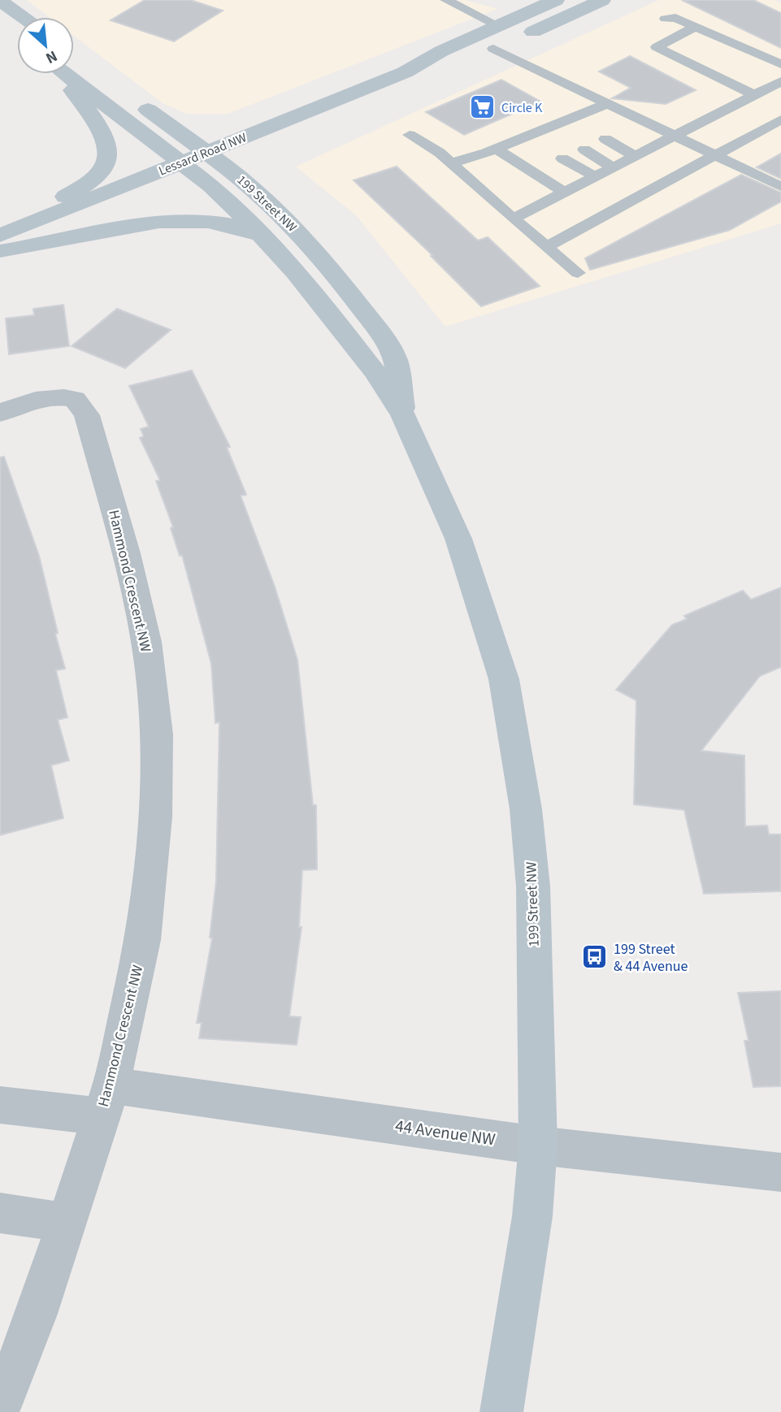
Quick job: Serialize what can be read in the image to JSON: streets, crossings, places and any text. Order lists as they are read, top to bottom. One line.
{"streets":{"main road":["Lessard Road NW","199 Street NW"],"street":["Hammond Crescent NW","44 Avenue NW"]},"crossings":[["Lessard Road NW","199 Street NW"],["199 Street NW","44 Avenue NW"],["Hammond Crescent NW","44 Avenue NW"]],"places":{"supermarket":["Circle K"],"bus stop":["199 Street & 44 Avenue"]},"north":"bottom right"}
